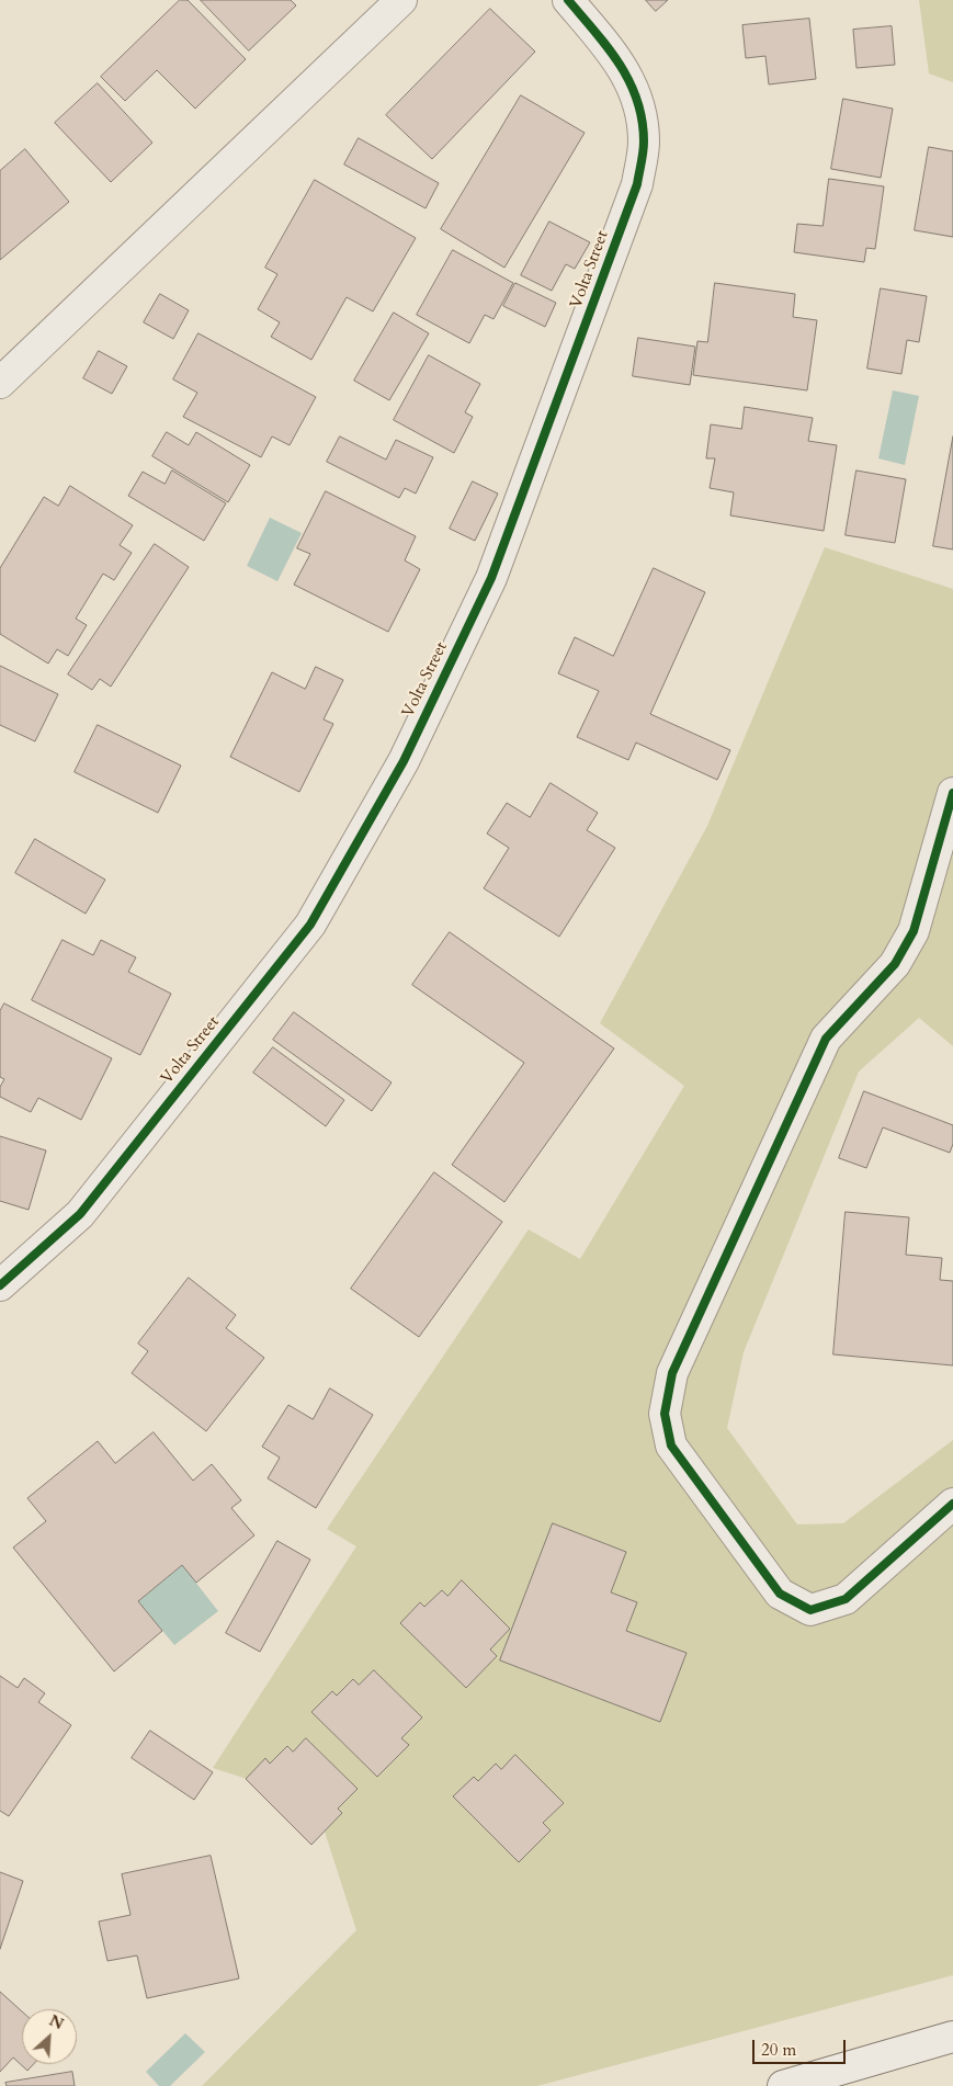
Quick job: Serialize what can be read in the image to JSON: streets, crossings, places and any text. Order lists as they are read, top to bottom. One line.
{"streets":{"street":["Volta Street"]},"scale_bar":"20 m","north":"top right"}
